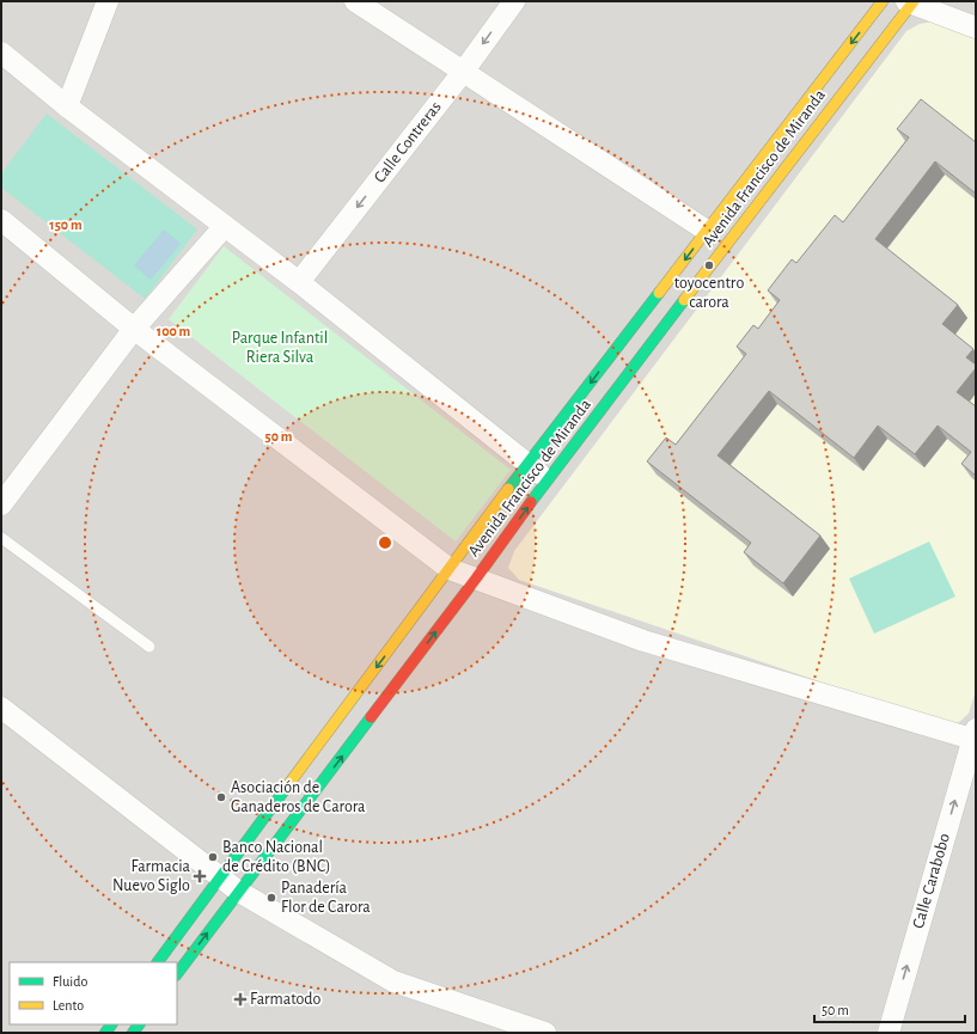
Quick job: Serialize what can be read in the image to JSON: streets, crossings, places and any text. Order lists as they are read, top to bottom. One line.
{"streets":{"main road":["Avenida Francisco de Miranda"],"street":["Calle Contreras","Calle Carabobo"]},"one_way":["Calle Contreras","Calle Carabobo"],"parks":["Parque Infantil Riera Silva"],"places":{"other":["toyocentro carora","Asociación de Ganaderos de Carora","Banco Nacional de Crédito (BNC)","Panadería Flor de Carora"],"health":["Farmacia Nuevo Siglo","Farmatodo"]},"legend":["Fluido","Lento"],"scale_bar":"50 m","rings":["150 m","100 m","50 m"]}
